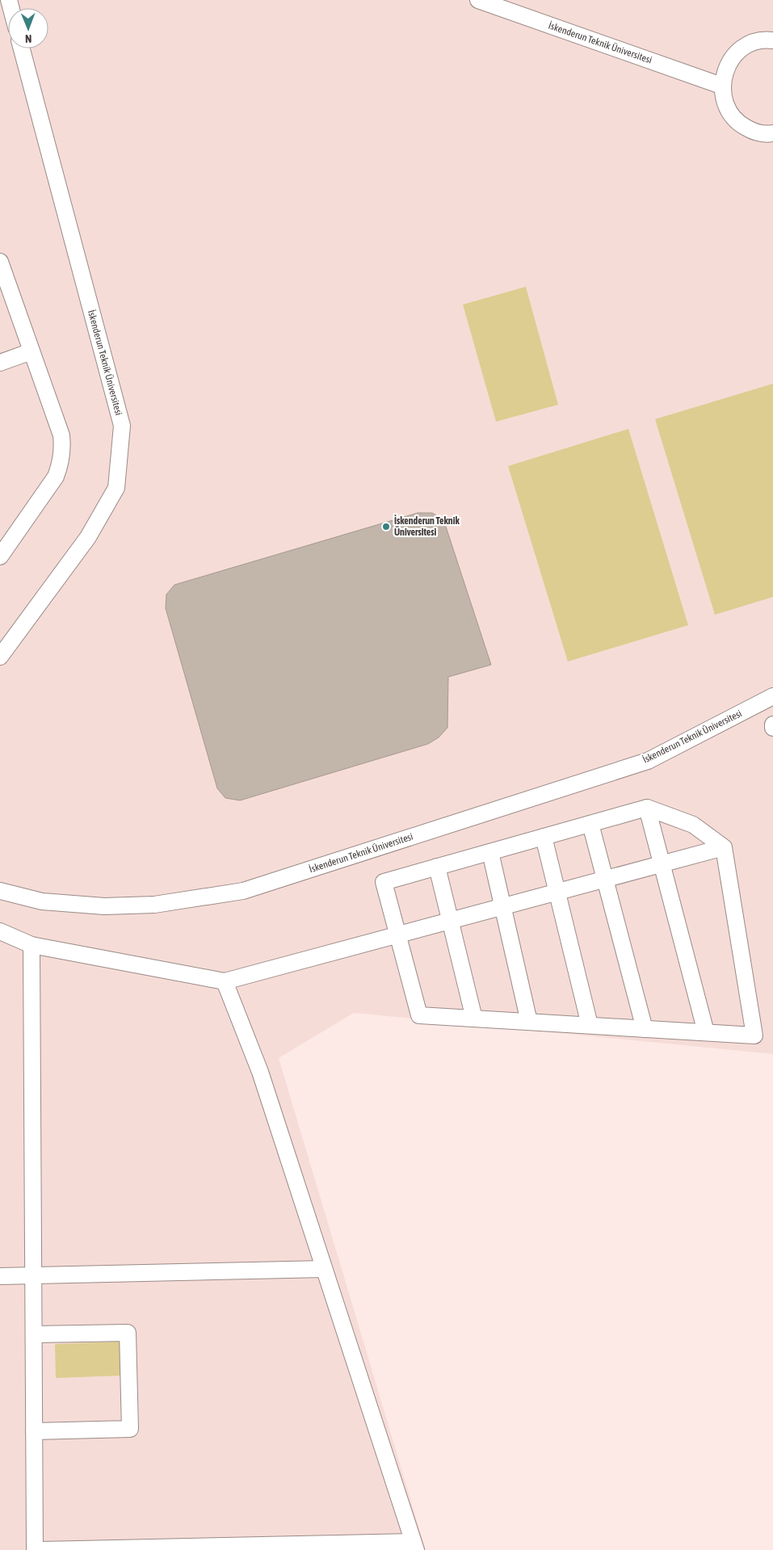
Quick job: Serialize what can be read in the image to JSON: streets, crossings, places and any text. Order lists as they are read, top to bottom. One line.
{"streets":{"lane":["İskenderun Teknik Üniversitesi"]},"places":["İskenderun Teknik Üniversitesi"],"north":"bottom"}
